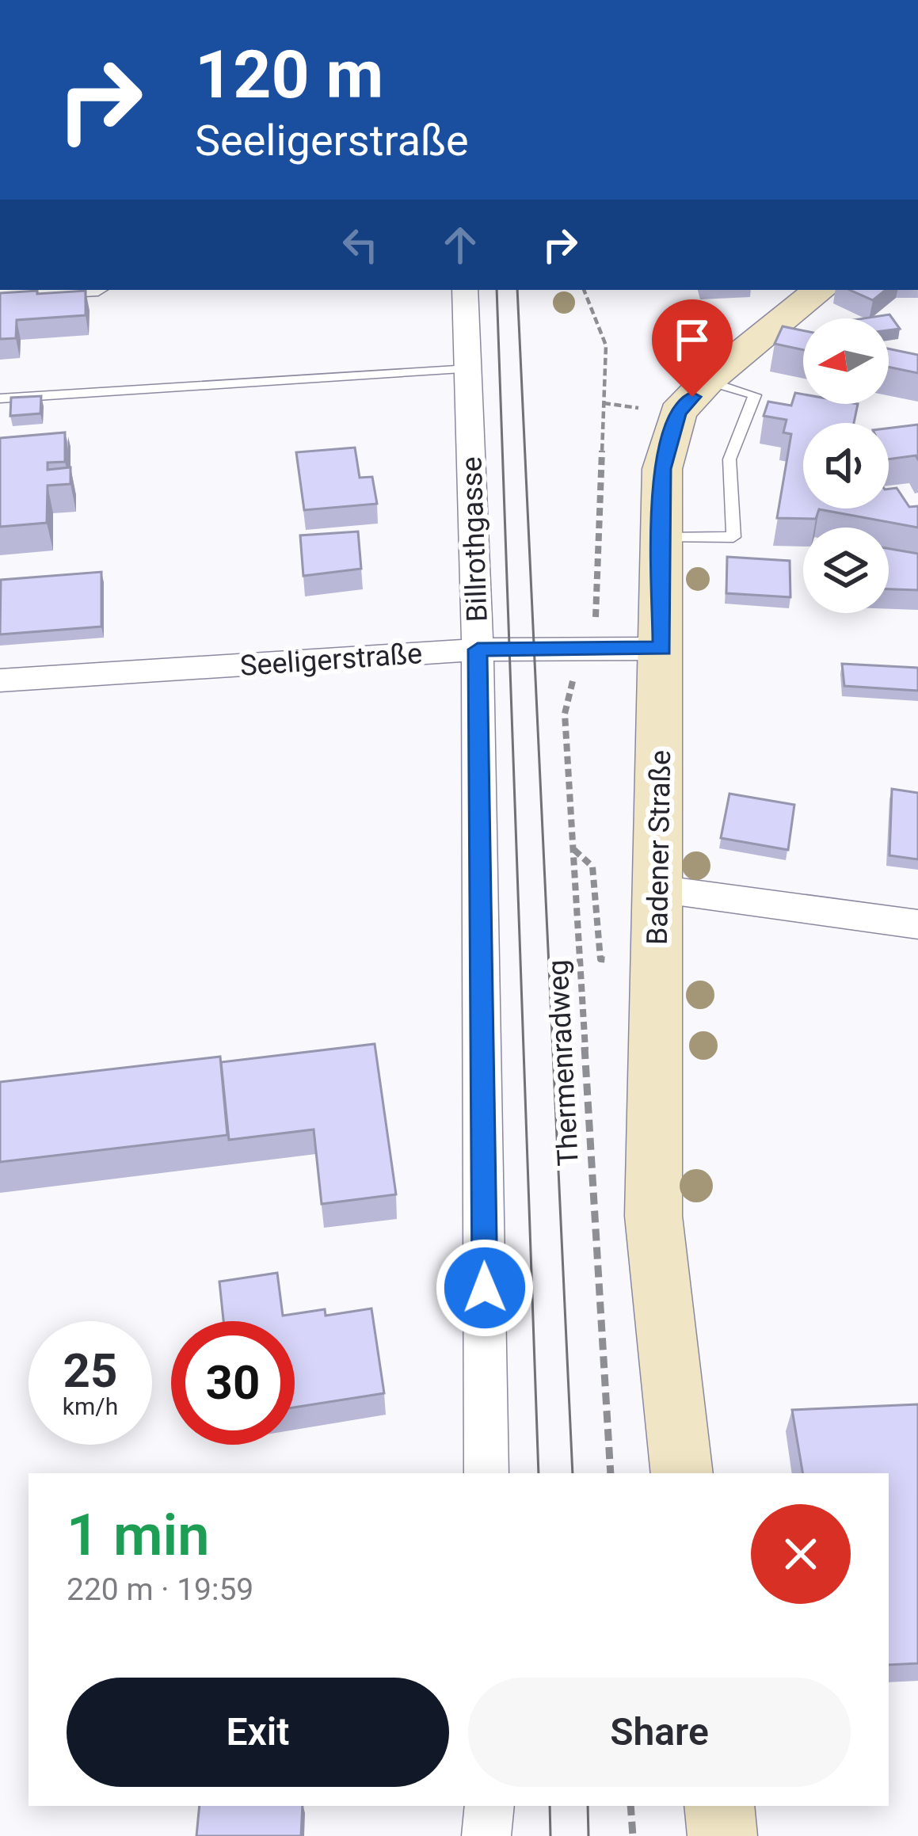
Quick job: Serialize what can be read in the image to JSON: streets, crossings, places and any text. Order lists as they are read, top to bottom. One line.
{"streets":{"street":["Billrothgasse","Seeligerstraße","Badener Straße"],"path":["Thermenradweg"]},"crossings":[["Billrothgasse","Seeligerstraße"],["Seeligerstraße","Badener Straße"],["Seeligerstraße","Thermenradweg"]],"north":"left","page":{"turn":["120 m","Seeligerstraße"],"speed":"25 km/h","limit":"30","heading":["1 min","220 m · 19:59"],"buttons":["Exit","Share"]}}
